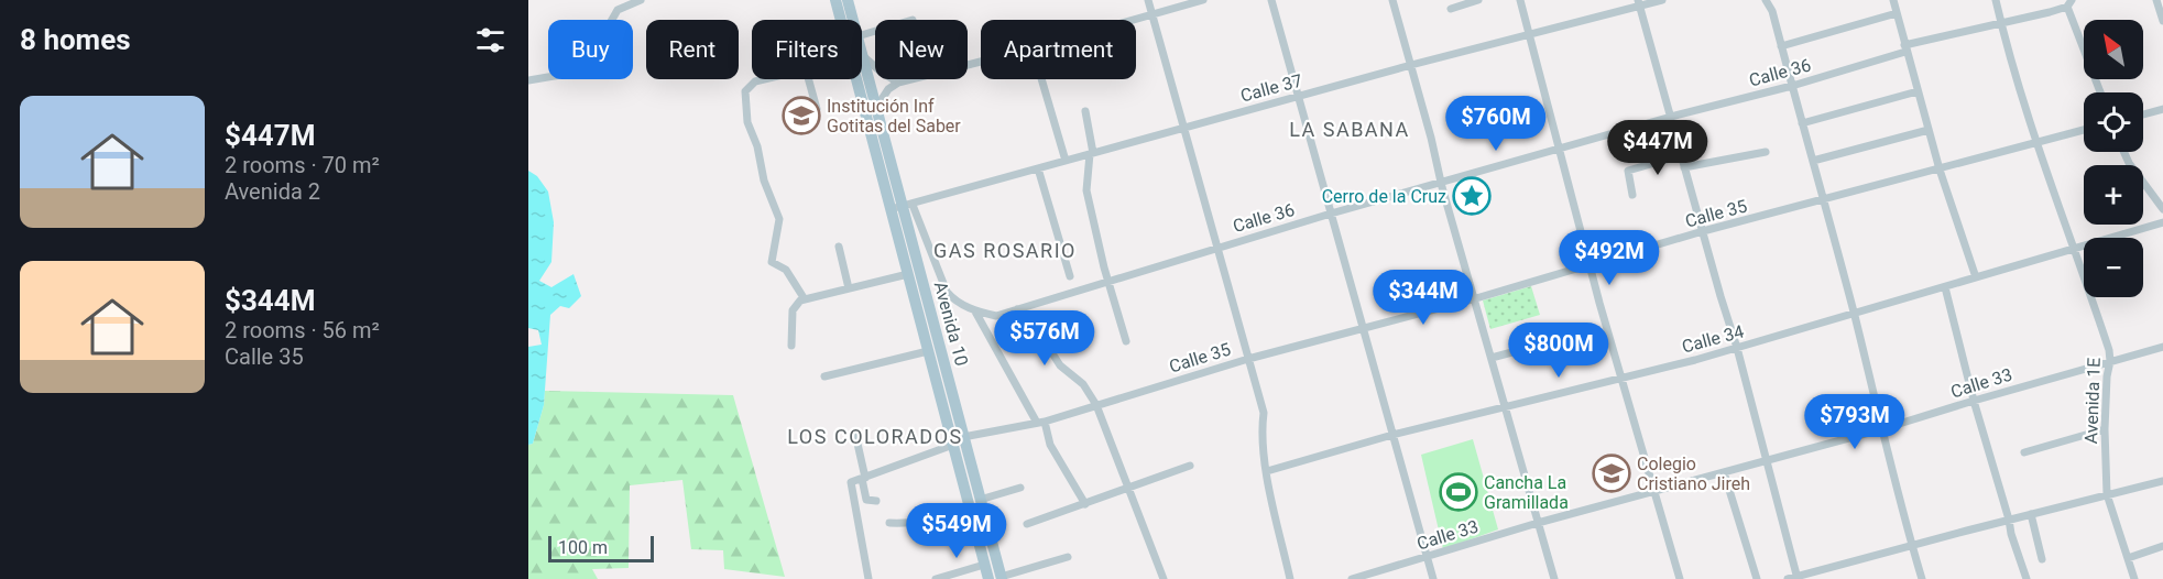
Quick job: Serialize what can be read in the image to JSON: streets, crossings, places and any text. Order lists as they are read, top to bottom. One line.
{"streets":{"main road":["Avenida 10"],"street":["Calle 36","Calle 37","Calle 35","Calle 34","Calle 33","Avenida 1E"]},"crossings":[["Calle 36","Avenida 1E"],["Calle 37","Avenida 10"],["Calle 35","Avenida 10"],["Calle 35","Avenida 1E"],["Calle 34","Avenida 1E"],["Calle 33","Avenida 1E"]],"districts":["LA SABANA","GAS ROSARIO","LOS COLORADOS"],"places":{"school or university":["Institución Inf Gotitas del Saber","Colegio Cristiano Jireh"],"place":["Cerro de la Cruz"],"sports":["Cancha La Gramillada"]},"scale_bar":"100 m","north":"top left","page":{"heading":"8 homes","map_buttons":["+","−"],"chip":["Buy","Rent","Filters","New","Apartment"],"list":[{"name":"$447M","note":"2 rooms · 70 m² · Avenida 2"},{"name":"$344M","note":"2 rooms · 56 m² · Calle 35"}],"price":["$760M","$447M","$492M","$344M","$576M","$800M","$793M","$549M"],"scale":"100 m"}}
